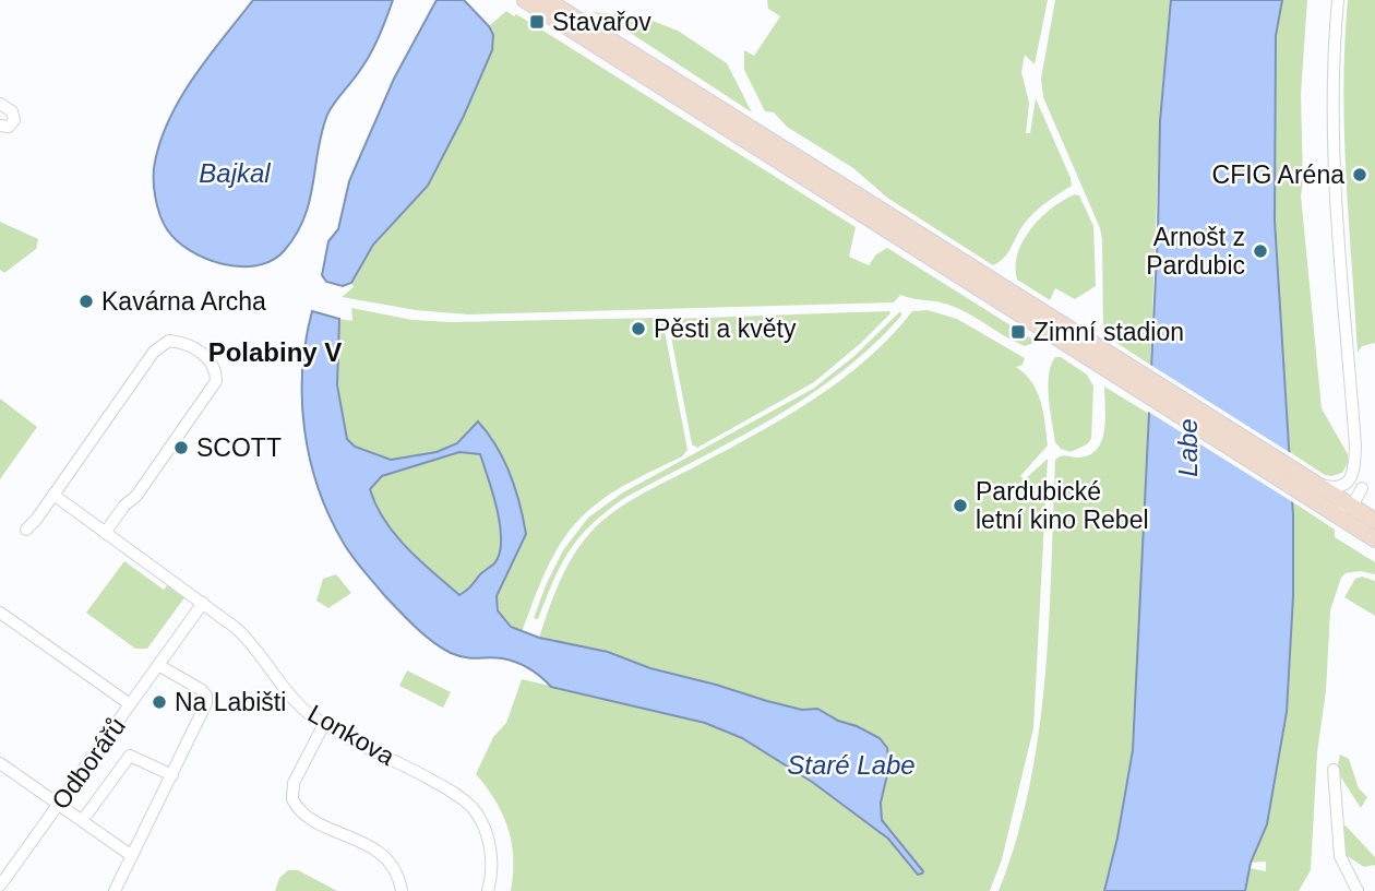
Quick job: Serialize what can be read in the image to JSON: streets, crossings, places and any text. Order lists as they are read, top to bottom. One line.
{"streets":{"street":["Lonkova","Odborářů"]},"crossings":[["Lonkova","Odborářů"]],"districts":["Polabiny V"],"water":["Bajkal","Labe","Staré Labe"],"places":{"transit":["Stavařov","Zimní stadion"],"other":["CFIG Aréna","Arnošt z Pardubic","Kavárna Archa","Pěsti a květy","SCOTT","Pardubické letní kino Rebel","Na Labišti"]}}
